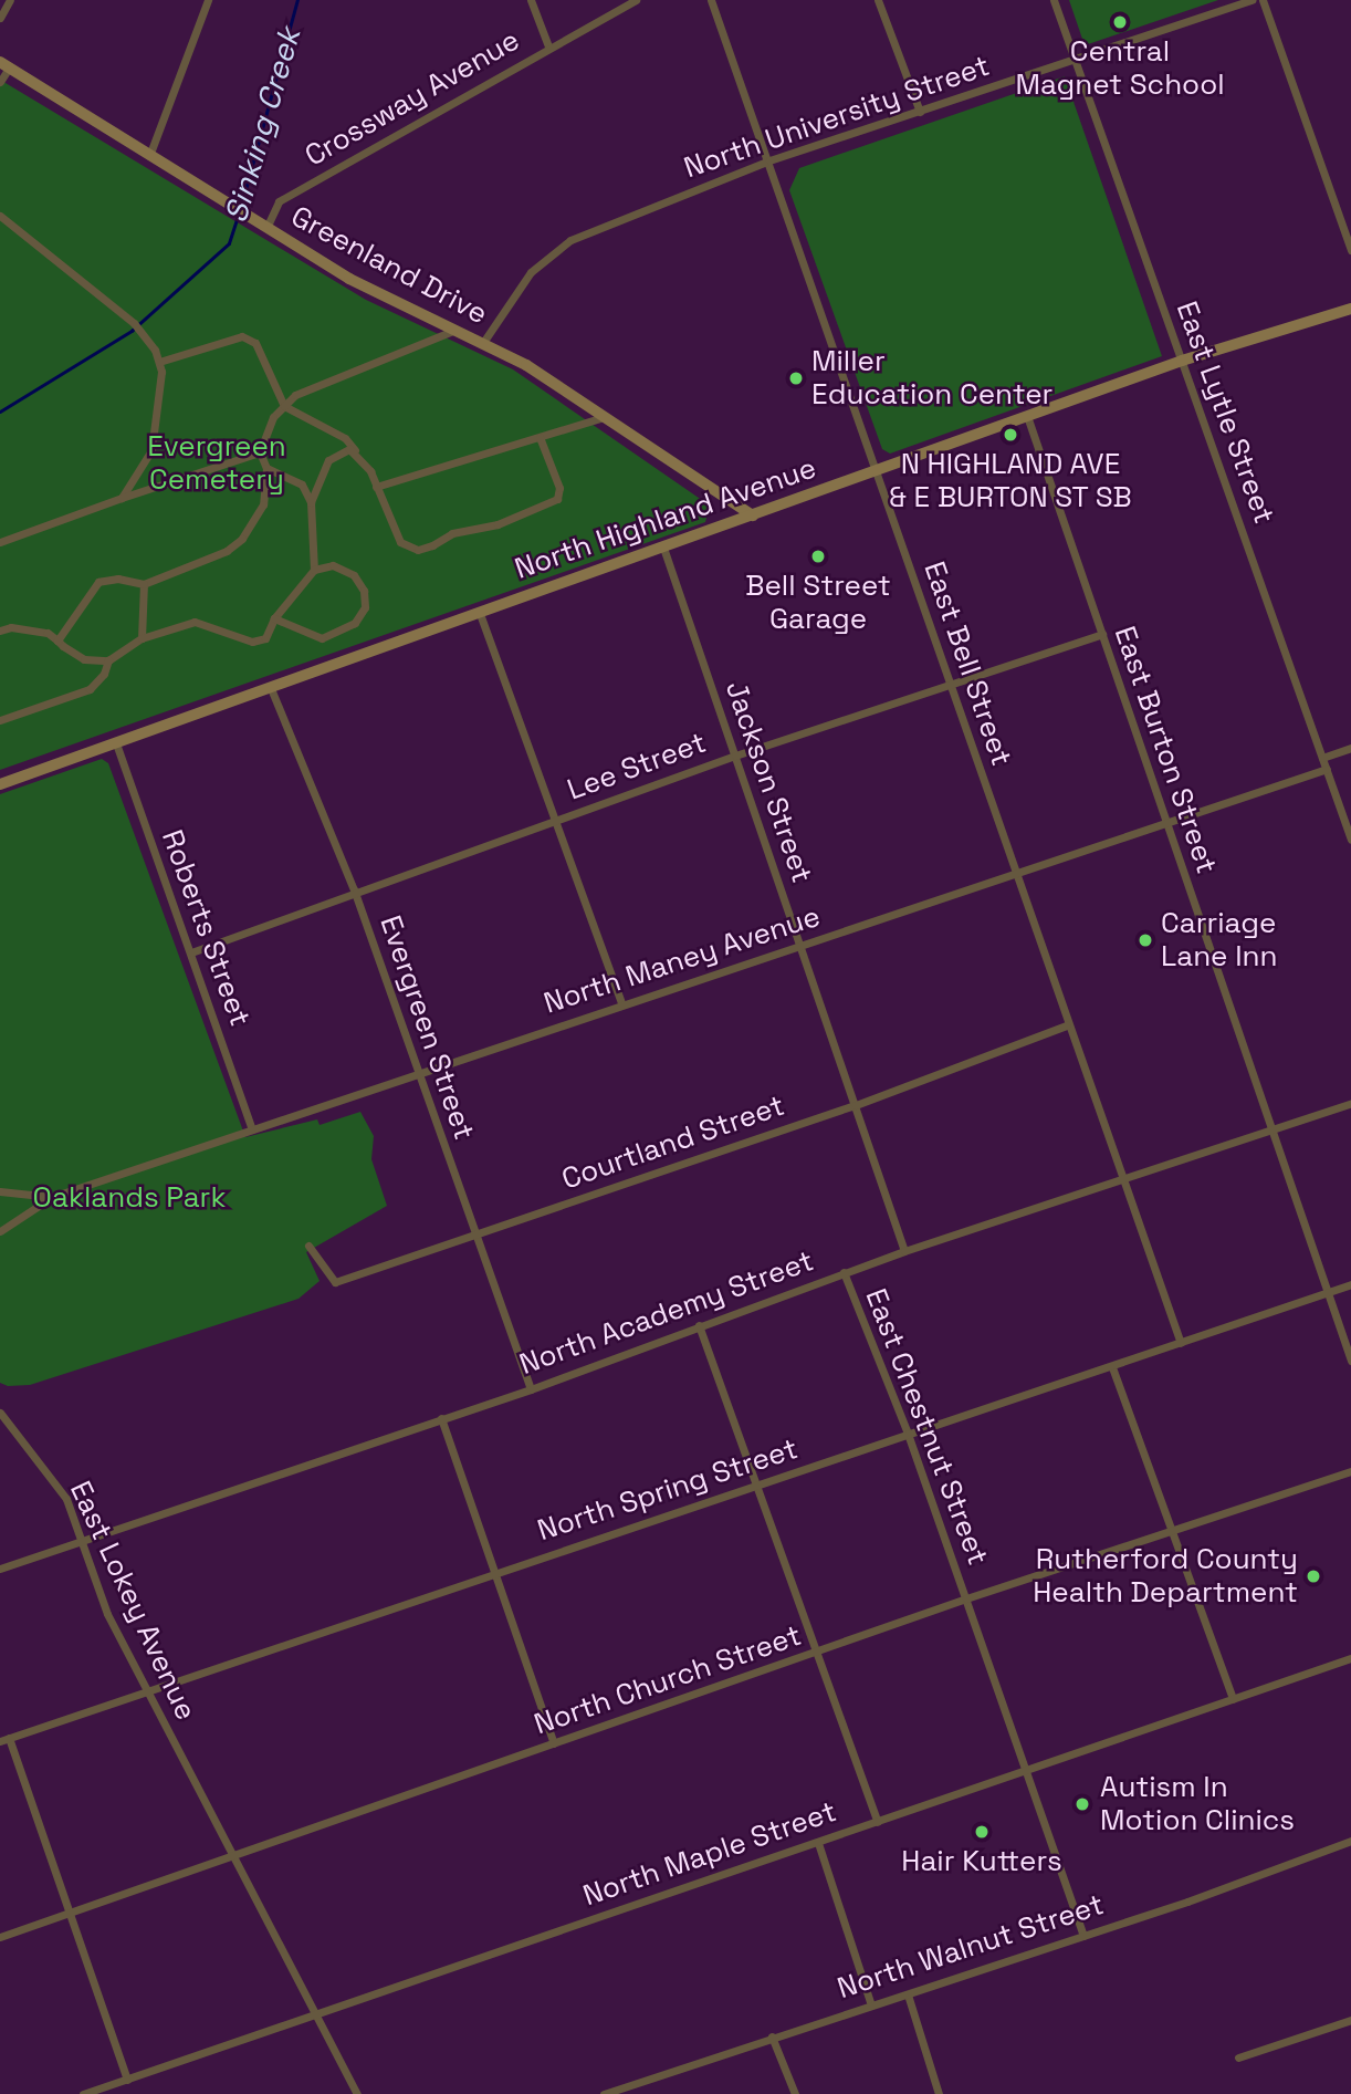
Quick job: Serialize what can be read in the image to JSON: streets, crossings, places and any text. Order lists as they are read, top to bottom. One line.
{"streets":{"street":["Crossway Avenue","North University Street","Greenland Drive","East Lytle Street","North Highland Avenue","East Bell Street","East Burton Street","Lee Street","Jackson Street","Roberts Street","North Maney Avenue","Evergreen Street","Courtland Street","North Academy Street","East Chestnut Street","North Spring Street","East Lokey Avenue","North Church Street","North Maple Street","North Walnut Street"]},"crossings":[["Crossway Avenue","Greenland Drive"],["North University Street","Greenland Drive"],["North University Street","East Lytle Street"],["North University Street","East Bell Street"],["Greenland Drive","North Highland Avenue"],["East Lytle Street","North Highland Avenue"],["East Lytle Street","North Maney Avenue"],["North Highland Avenue","East Bell Street"],["North Highland Avenue","East Burton Street"],["North Highland Avenue","Jackson Street"],["North Highland Avenue","Roberts Street"],["North Highland Avenue","Evergreen Street"],["East Bell Street","Lee Street"],["East Bell Street","North Maney Avenue"],["East Bell Street","Courtland Street"],["East Bell Street","North Academy Street"],["East Bell Street","North Spring Street"],["East Burton Street","Lee Street"],["East Burton Street","North Maney Avenue"],["East Burton Street","North Academy Street"],["East Burton Street","North Spring Street"],["Lee Street","Jackson Street"],["Lee Street","Roberts Street"],["Lee Street","Evergreen Street"],["Jackson Street","North Maney Avenue"],["Jackson Street","Courtland Street"],["Jackson Street","North Academy Street"],["Roberts Street","North Maney Avenue"],["North Maney Avenue","Evergreen Street"],["Evergreen Street","Courtland Street"],["Evergreen Street","North Academy Street"],["North Academy Street","East Chestnut Street"],["North Academy Street","East Lokey Avenue"],["East Chestnut Street","North Spring Street"],["East Chestnut Street","North Church Street"],["East Chestnut Street","North Maple Street"],["East Chestnut Street","North Walnut Street"],["North Spring Street","East Lokey Avenue"],["East Lokey Avenue","North Church Street"],["East Lokey Avenue","North Maple Street"]],"water":["Sinking Creek"],"parks":["Evergreen Cemetery","Oaklands Park"],"places":["Central Magnet School","Miller Education Center","N HIGHLAND AVE & E BURTON ST SB","Bell Street Garage","Carriage Lane Inn","Rutherford County Health Department","Autism In Motion Clinics","Hair Kutters"]}
